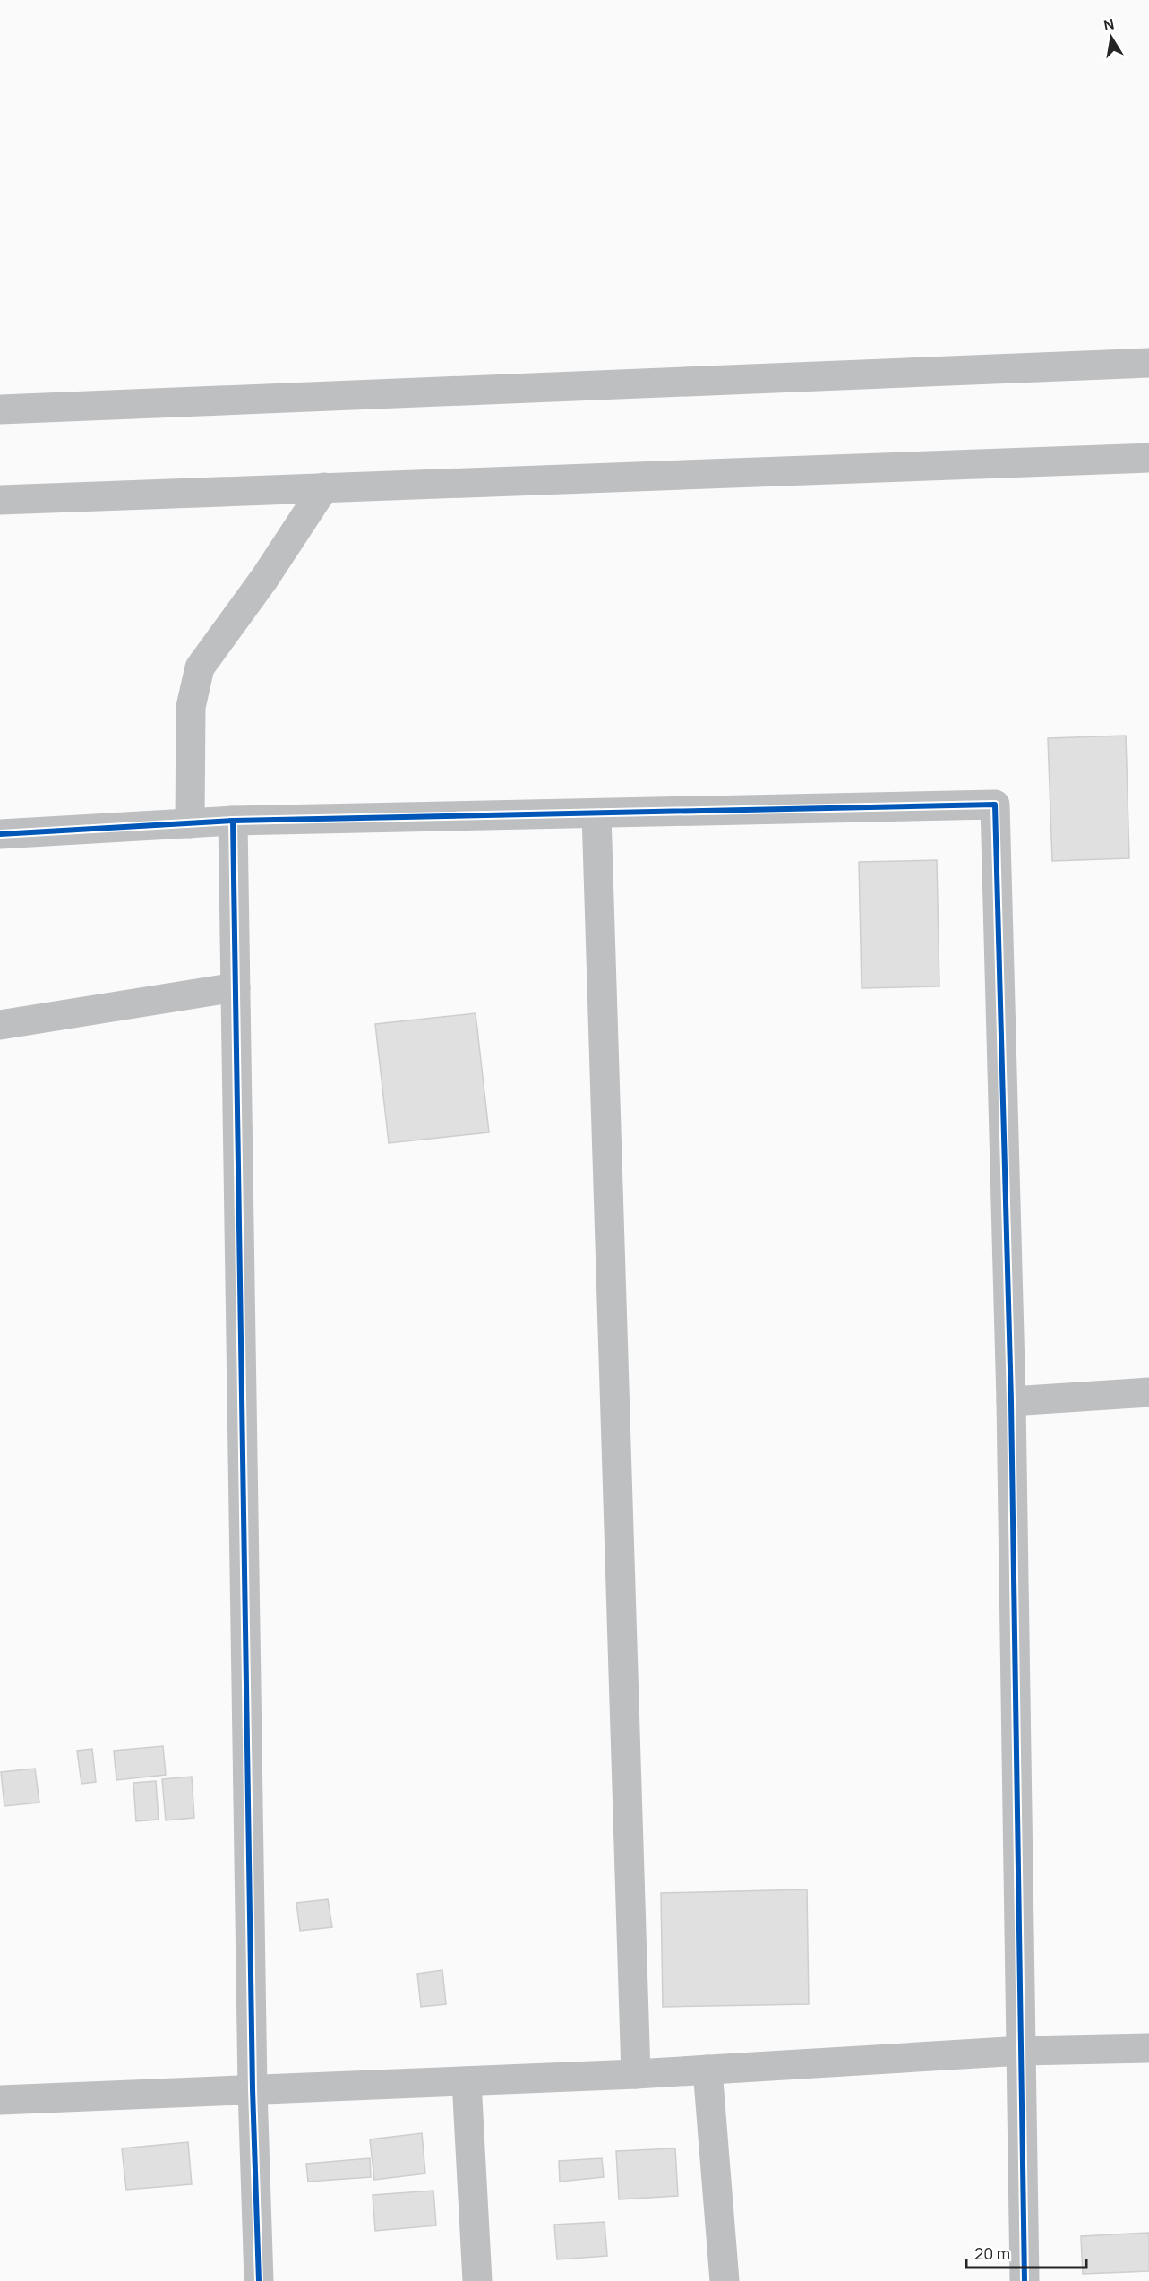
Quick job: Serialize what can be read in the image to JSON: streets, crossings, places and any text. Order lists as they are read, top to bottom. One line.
{"scale_bar":"20 m","north":"top"}
